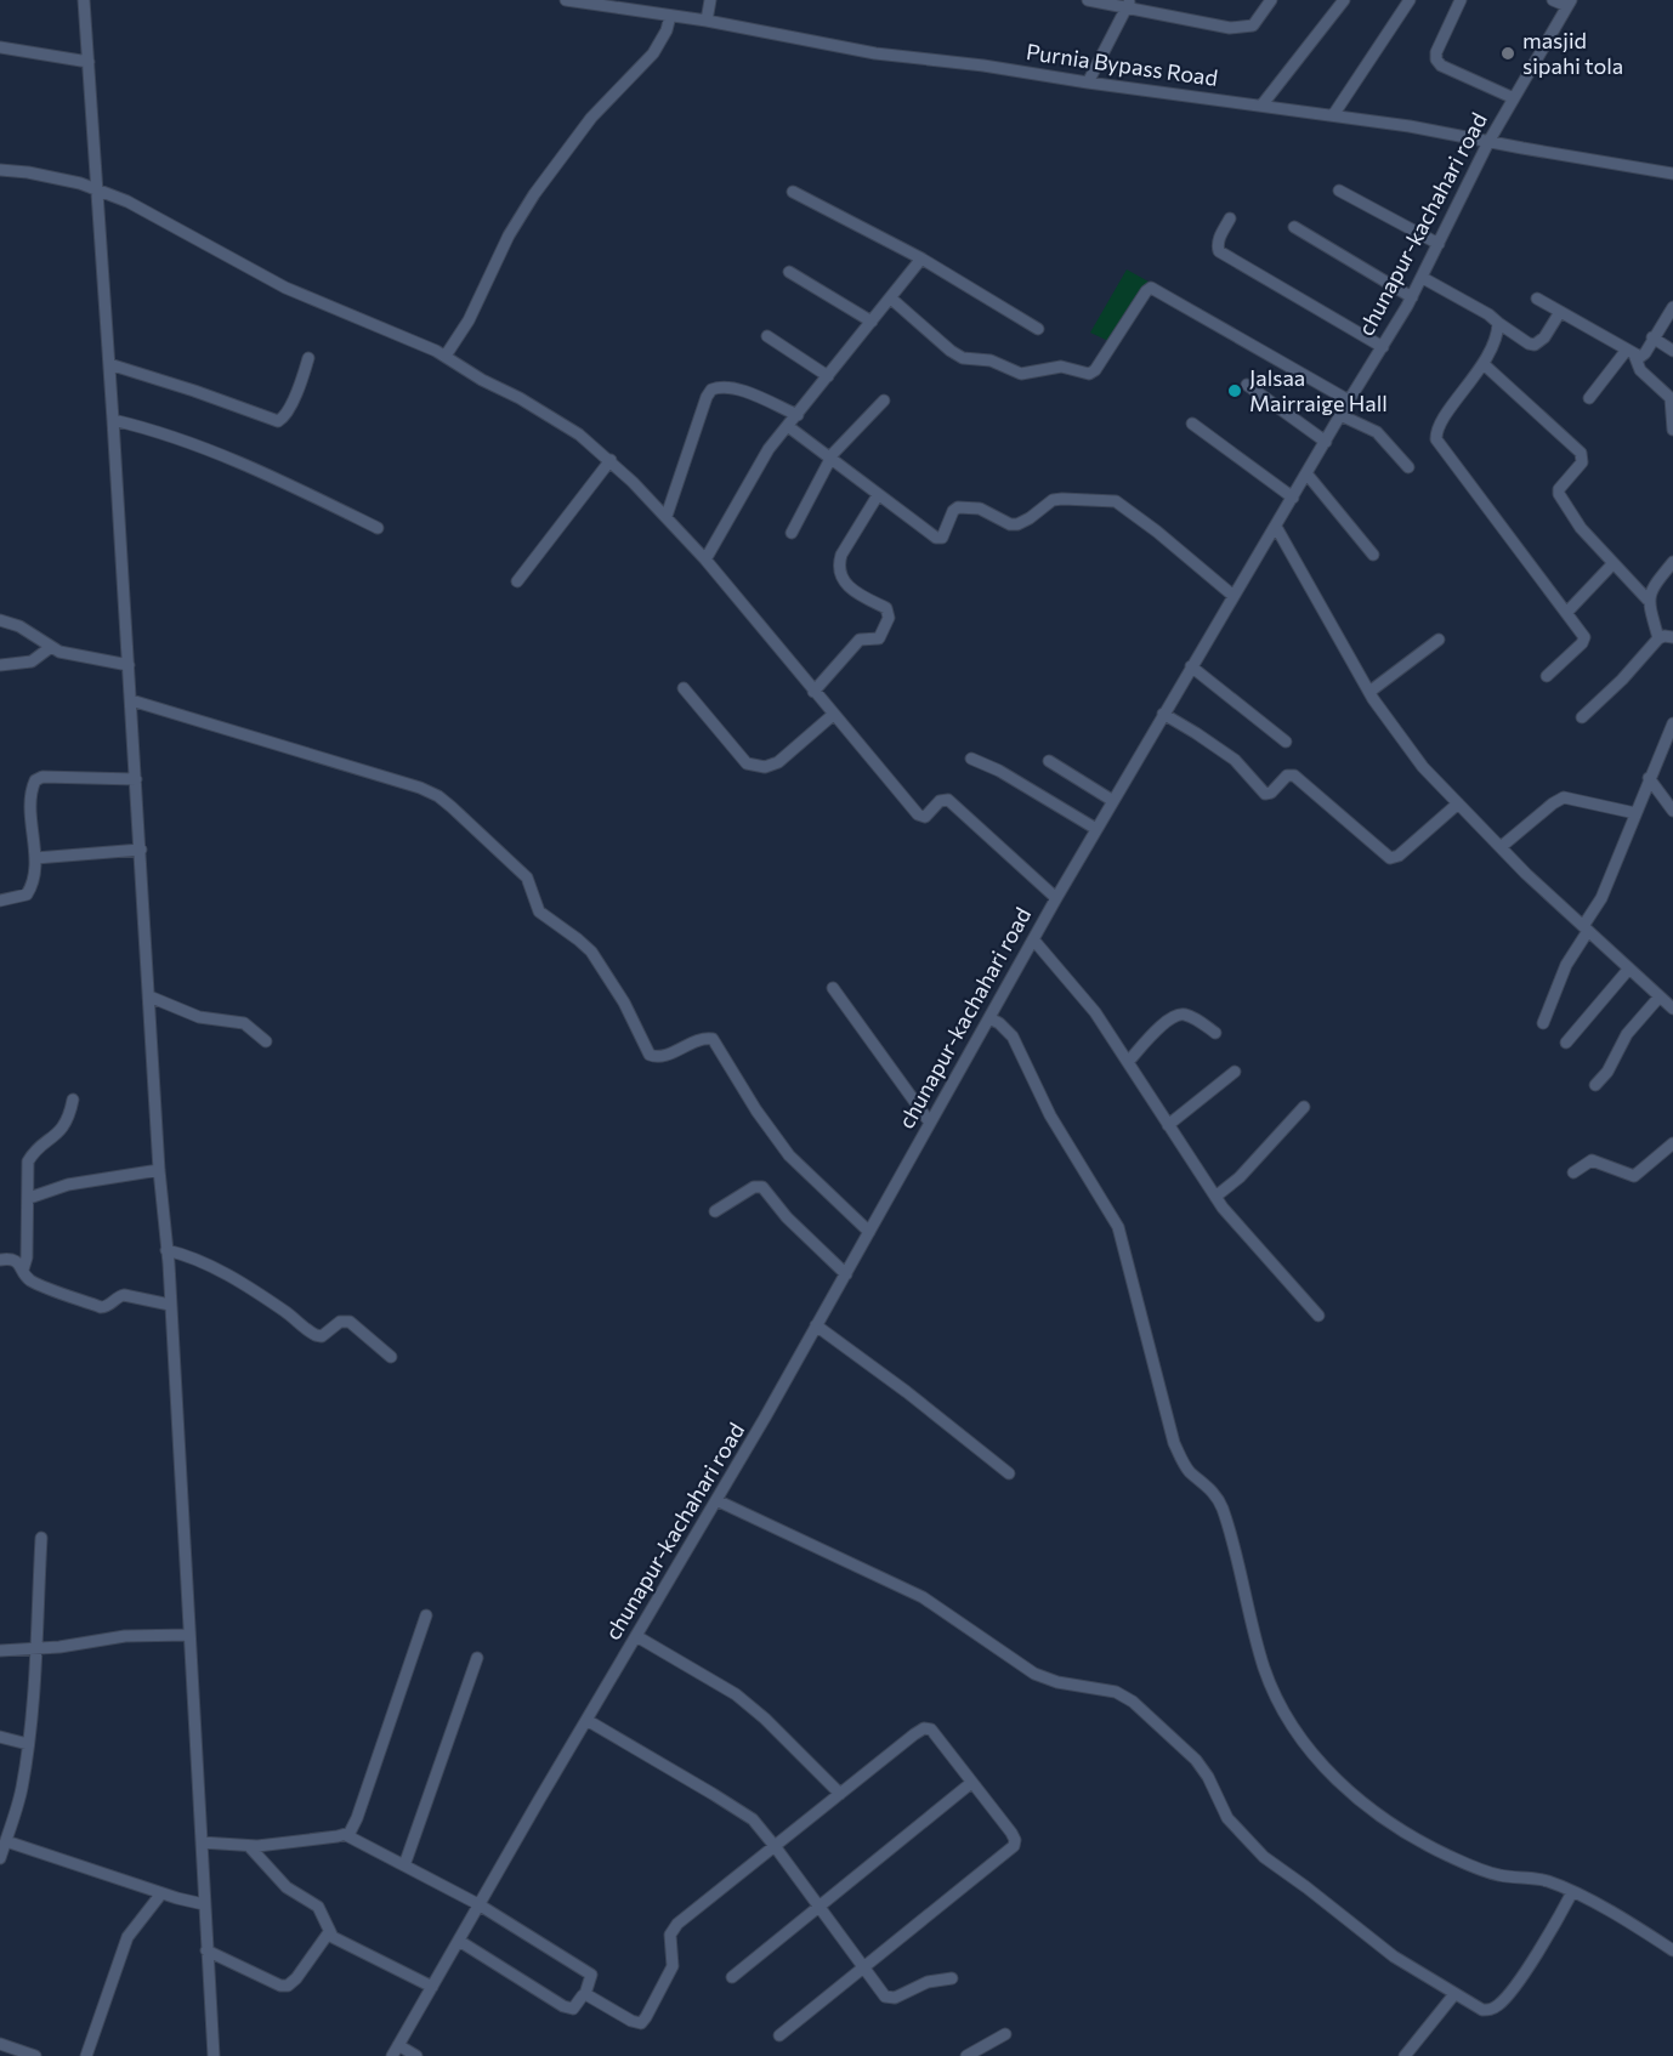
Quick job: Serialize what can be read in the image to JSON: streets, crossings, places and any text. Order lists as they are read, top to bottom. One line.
{"streets":{"street":["Purnia Bypass Road","chunapur-kachahari road"]},"crossings":[["Purnia Bypass Road","chunapur-kachahari road"]],"places":["masjid sipahi tola","Jalsaa Mairraige Hall"]}
